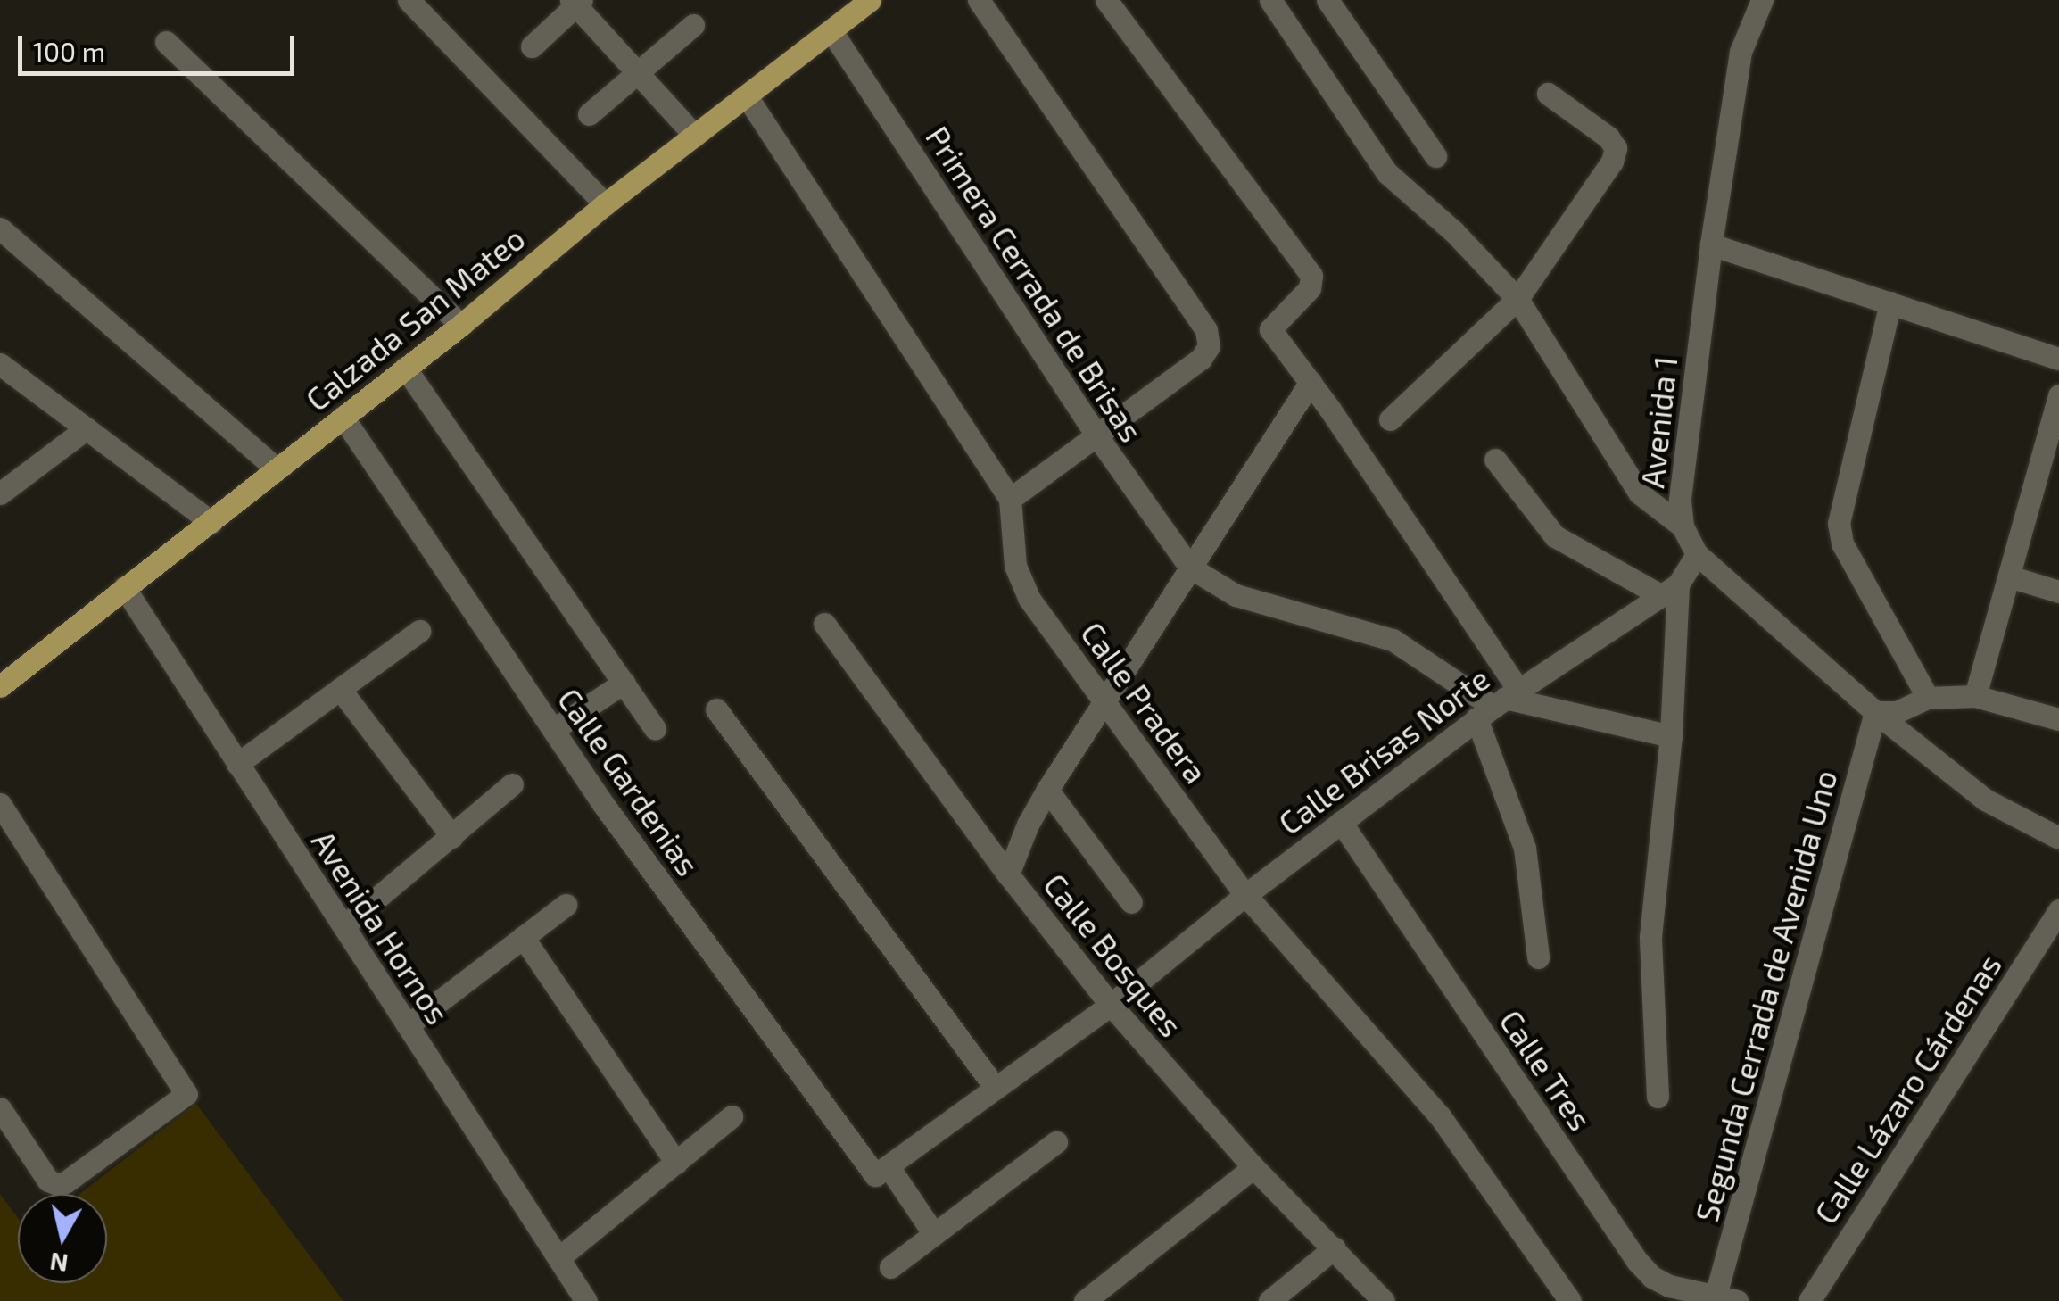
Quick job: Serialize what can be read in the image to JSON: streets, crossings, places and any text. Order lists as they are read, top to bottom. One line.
{"streets":{"main road":["Calzada San Mateo"],"street":["Primera Cerrada de Brisas","Avenida 1","Calle Pradera","Calle Brisas Norte","Calle Gardenias","Avenida Hornos","Calle Bosques","Segunda Cerrada de Avenida Uno","Calle Tres","Calle Lázaro Cárdenas"]},"crossings":[["Primera Cerrada de Brisas","Calzada San Mateo"],["Calzada San Mateo","Calle Pradera"],["Calzada San Mateo","Calle Gardenias"],["Calzada San Mateo","Avenida Hornos"],["Avenida 1","Calle Brisas Norte"],["Avenida 1","Segunda Cerrada de Avenida Uno"],["Calle Pradera","Calle Brisas Norte"],["Calle Brisas Norte","Calle Gardenias"],["Calle Brisas Norte","Calle Bosques"],["Calle Brisas Norte","Calle Tres"],["Segunda Cerrada de Avenida Uno","Calle Tres"]],"scale_bar":"100 m","north":"bottom"}
